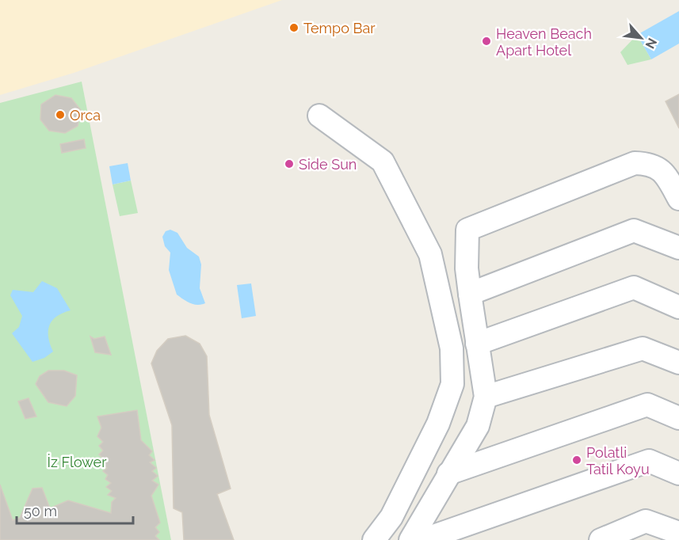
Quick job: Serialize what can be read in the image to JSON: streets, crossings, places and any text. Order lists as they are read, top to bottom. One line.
{"parks":["İz Flower"],"places":["Tempo Bar","Heaven Beach Apart Hotel","Orca","Side Sun","Polatli Tatil Koyu"],"scale_bar":"50 m","north":"bottom right"}
